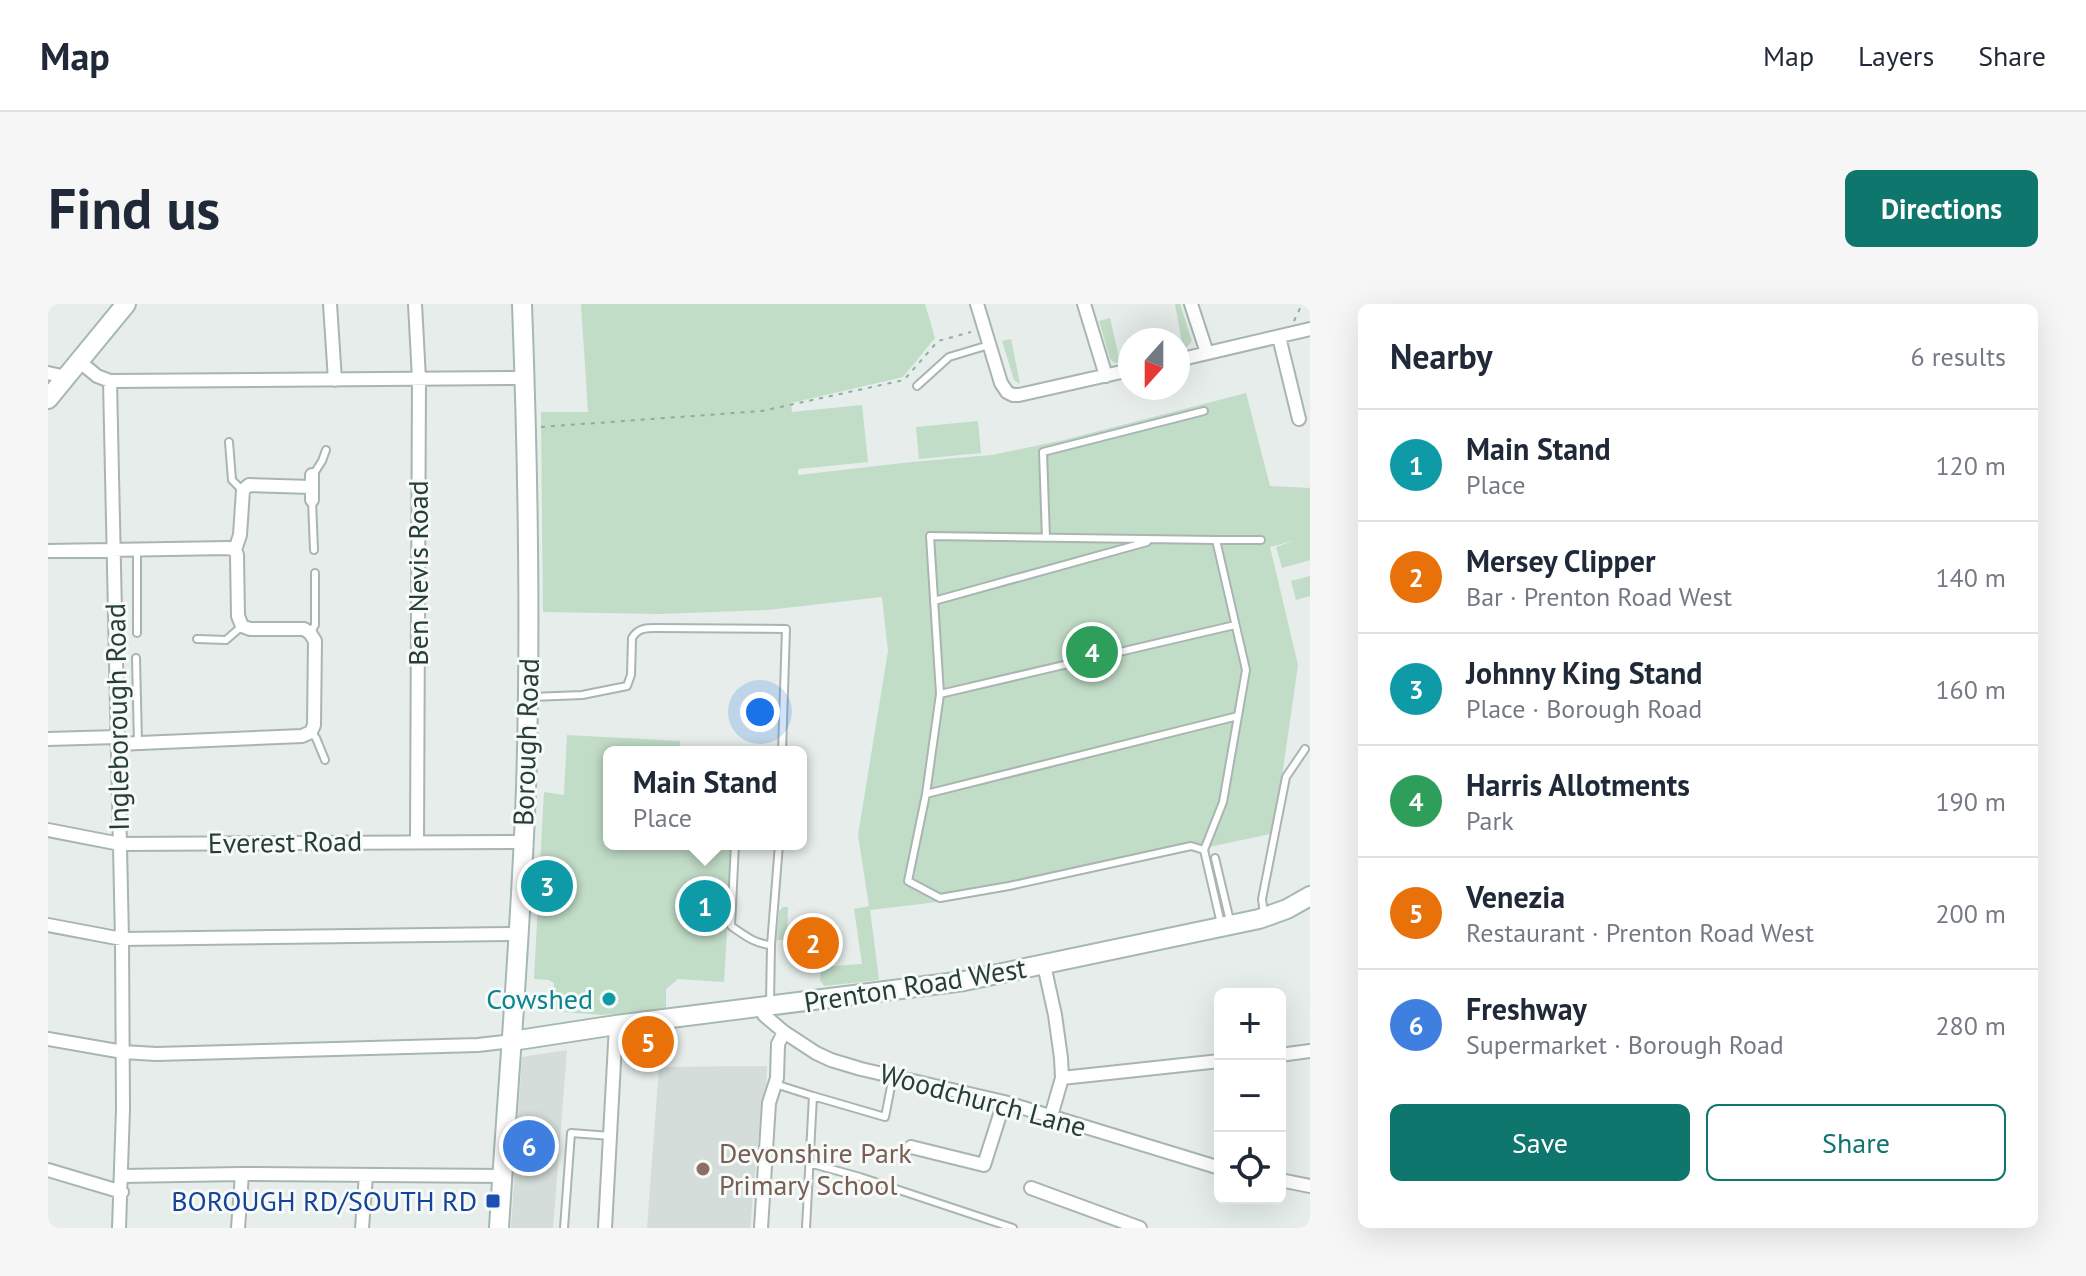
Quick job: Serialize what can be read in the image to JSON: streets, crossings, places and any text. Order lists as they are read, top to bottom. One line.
{"streets":{"street":["Ben Nevis Road","Ingleborough Road","Borough Road","Everest Road","Prenton Road West","Woodchurch Lane"]},"crossings":[["Ben Nevis Road","Everest Road"],["Ingleborough Road","Everest Road"],["Borough Road","Everest Road"],["Borough Road","Prenton Road West"],["Prenton Road West","Woodchurch Lane"]],"places":{"other":["Cowshed","Devonshire Park Primary School"],"transit":["BOROUGH RD/SOUTH RD"]},"north":"bottom","page":{"header":"Map","nav":["Map","Layers","Share"],"buttons":["Directions",["Save","Share"]],"title":"Find us","heading":["Nearby","6 results"],"list":[{"mark":"1","name":"Main Stand","note":"Place","value":"120 m"},{"mark":"2","name":"Mersey Clipper","note":"Bar · Prenton Road West","value":"140 m"},{"mark":"3","name":"Johnny King Stand","note":"Place · Borough Road","value":"160 m"},{"mark":"4","name":"Harris Allotments","note":"Park","value":"190 m"},{"mark":"5","name":"Venezia","note":"Restaurant · Prenton Road West","value":"200 m"},{"mark":"6","name":"Freshway","note":"Supermarket · Borough Road","value":"280 m"}],"pins":["4","3","1","2","5","6"],"popup":["Main Stand","Place"],"map_buttons":["+","−"]}}
